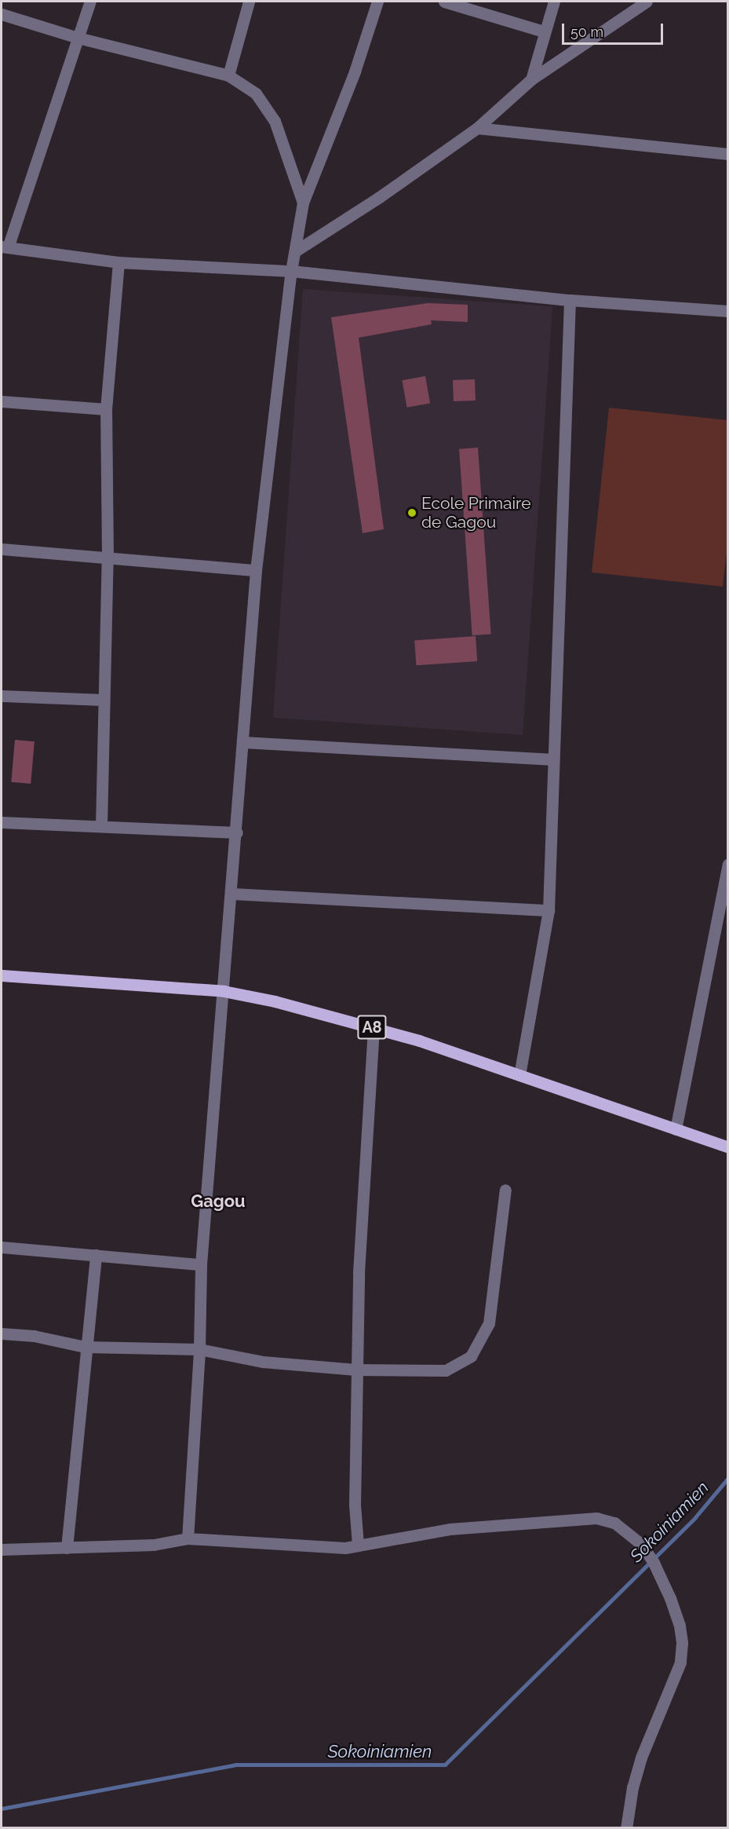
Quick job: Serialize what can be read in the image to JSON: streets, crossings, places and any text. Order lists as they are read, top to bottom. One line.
{"streets":{"main road":["A8"]},"districts":["Gagou"],"water":["Sokoiniamien"],"places":["Ecole Primaire de Gagou"],"scale_bar":"50 m"}
